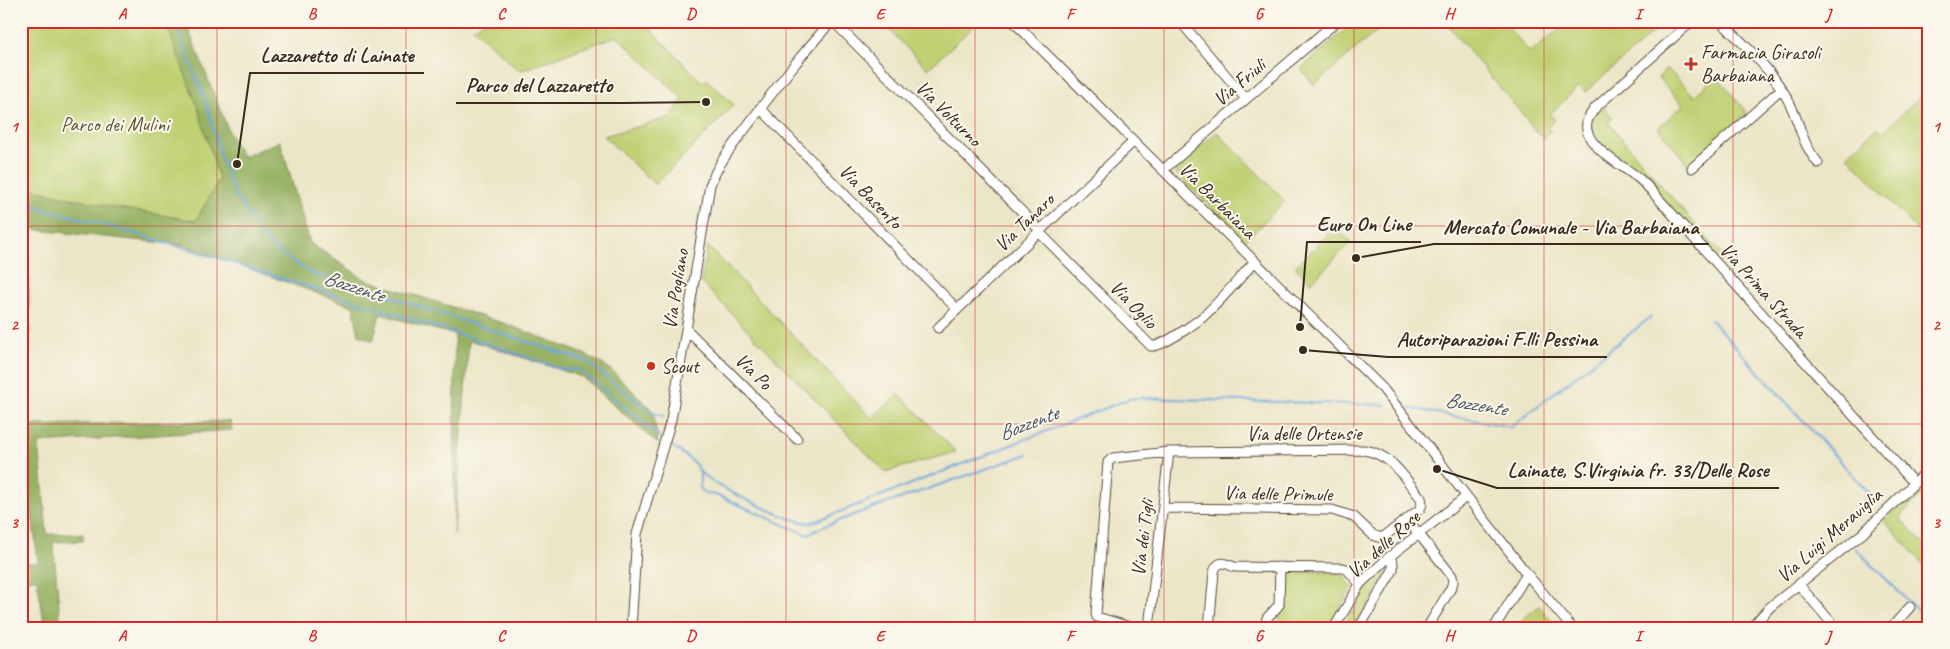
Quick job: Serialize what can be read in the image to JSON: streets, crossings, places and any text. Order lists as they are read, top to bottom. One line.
{"streets":{"street":["Via Friuli","Via Volturno","Via Basento","Via Barbaiana","Via Tanaro","Via Pogliano","Via Prima Strada","Via Oglio","Via Po","Via delle Ortensie","Via delle Primule","Via Luigi Meraviglia","Via dei Tigli","Via delle Rose"]},"crossings":[["Via Friuli","Via Barbaiana"],["Via Volturno","Via Tanaro"],["Via Volturno","Via Pogliano"],["Via Volturno","Via Oglio"],["Via Basento","Via Tanaro"],["Via Basento","Via Pogliano"],["Via Barbaiana","Via Tanaro"],["Via Barbaiana","Via Oglio"],["Via Barbaiana","Via delle Rose"],["Via Tanaro","Via Oglio"],["Via Pogliano","Via Po"],["Via Prima Strada","Via Luigi Meraviglia"],["Via delle Ortensie","Via delle Primule"],["Via delle Ortensie","Via dei Tigli"],["Via delle Primule","Via dei Tigli"]],"water":["Bozzente"],"parks":["Parco dei Mulini"],"places":{"health":["Farmacia Girasoli Barbaiana"],"other":["Parco del Lazzaretto","Lazzaretto di Lainate","Mercato Comunale - Via Barbaiana","Euro On Line","Autoriparazioni F.lli Pessina","Scout","Lainate, S.Virginia fr. 33/Delle Rose"]},"grid":{"columns":["A","B","C","D","E","F","G","H","I","J"],"rows":["1","2","3"]}}
